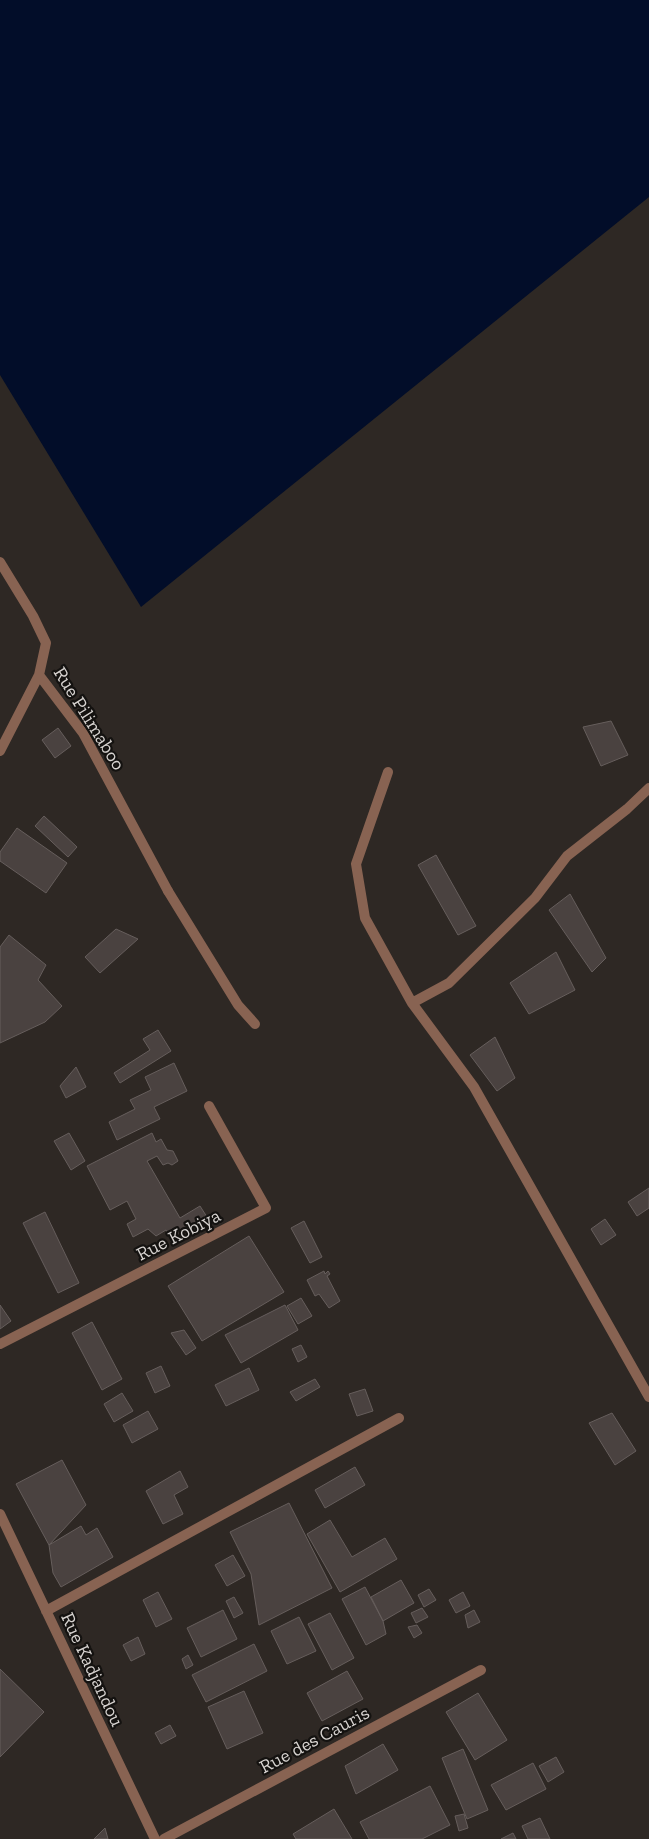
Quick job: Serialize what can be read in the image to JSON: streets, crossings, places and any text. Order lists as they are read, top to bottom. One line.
{"streets":{"street":["Rue Pilimaboo","Rue Kobiya","Rue Kadjandou","Rue des Cauris"]}}
